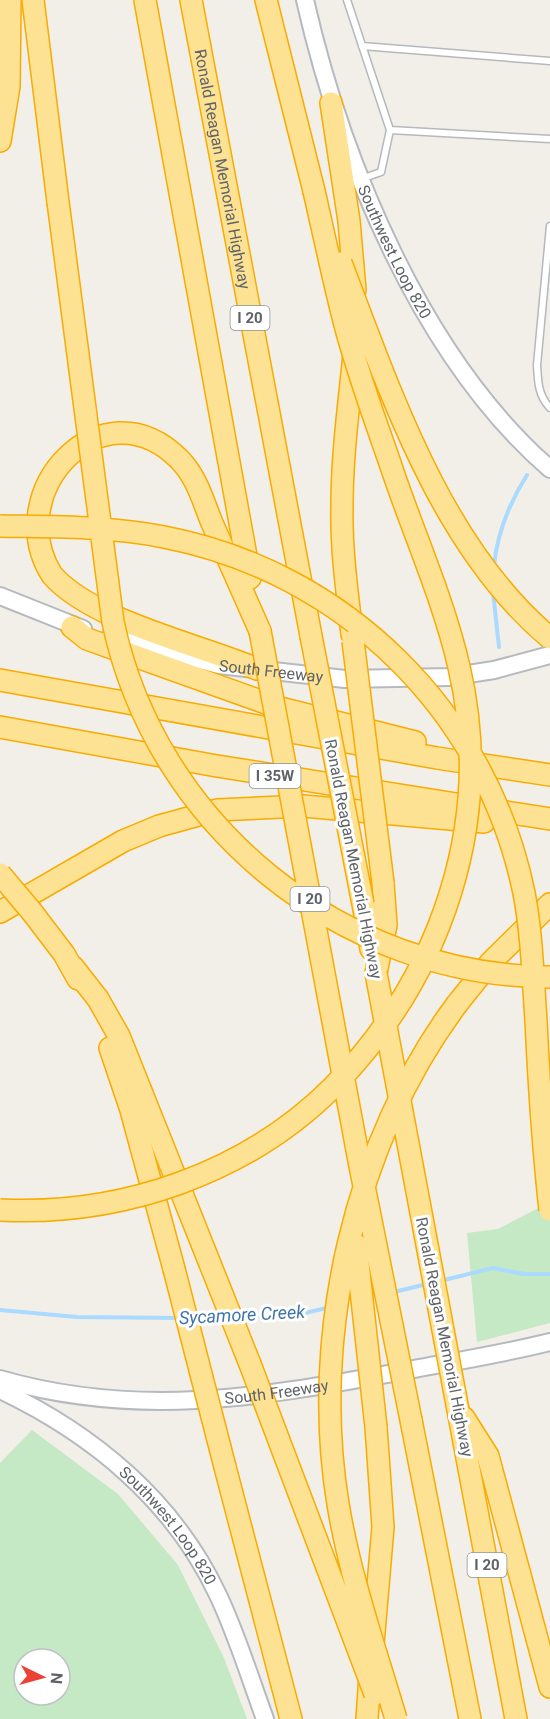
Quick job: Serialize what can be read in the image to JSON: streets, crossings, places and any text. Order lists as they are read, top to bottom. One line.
{"streets":{"highway":["Ronald Reagan Memorial Highway","I 20","I 35W"],"main road":["Southwest Loop 820","South Freeway"]},"water":["Sycamore Creek"],"north":"right"}
